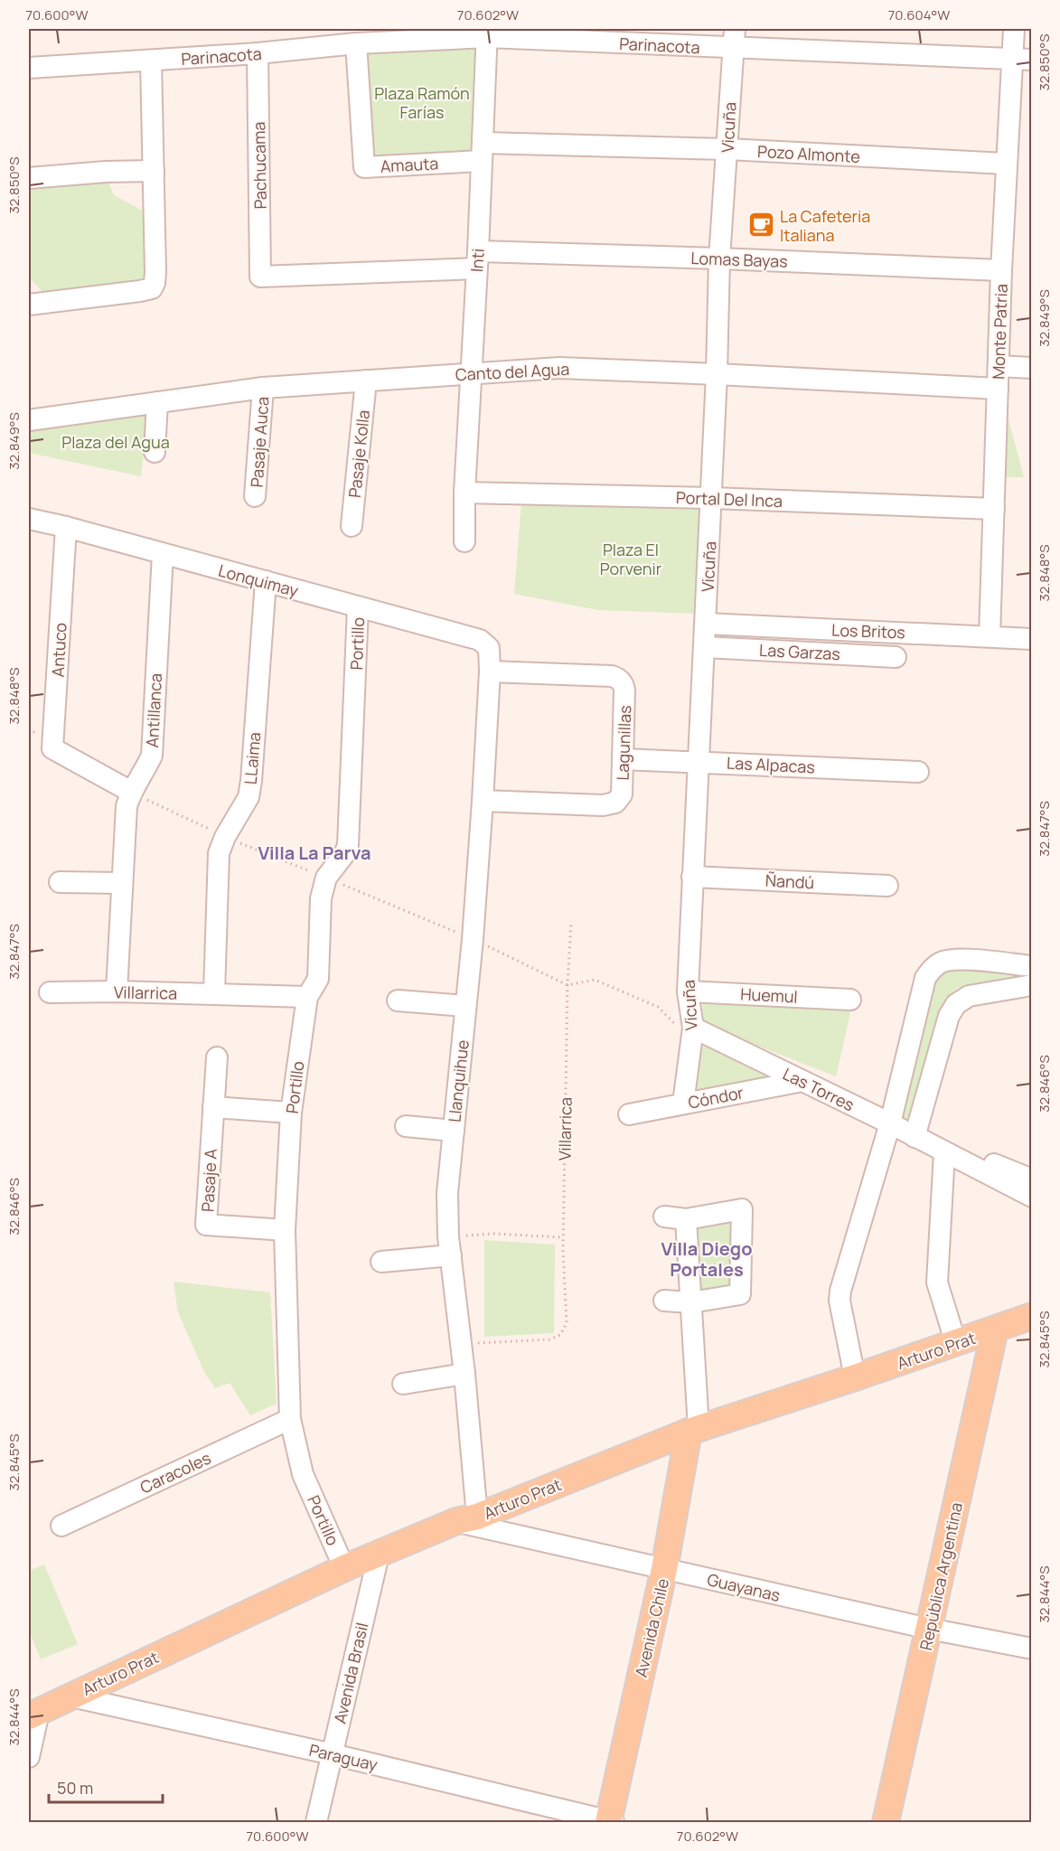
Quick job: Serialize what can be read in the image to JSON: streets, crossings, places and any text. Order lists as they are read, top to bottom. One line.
{"streets":{"main road":["Arturo Prat","República Argentina","Avenida Chile"],"street":["Parinacota","Vicuña","Pozo Almonte","Amauta","Pachucama","Lomas Bayas","Inti","Monte Patria","Canto del Agua","Pasaje Auca","Pasaje Kolla","Portal Del Inca","Lonquimay","Los Britos","Portillo","Antuco","Las Garzas","Antillanca","Lagunillas","LLaima","Las Alpacas","Ñandú","Villarrica","Huemul","Llanquihue","Las Torres","Cóndor","Pasaje A","Caracoles","Guayanas","Avenida Brasil","Paraguay"]},"crossings":[["Parinacota","Vicuña"],["Parinacota","Amauta"],["Parinacota","Pachucama"],["Parinacota","Inti"],["Parinacota","Monte Patria"],["Vicuña","Pozo Almonte"],["Vicuña","Lomas Bayas"],["Vicuña","Canto del Agua"],["Vicuña","Portal Del Inca"],["Vicuña","Los Britos"],["Vicuña","Las Garzas"],["Vicuña","Las Alpacas"],["Vicuña","Ñandú"],["Vicuña","Huemul"],["Vicuña","Las Torres"],["Vicuña","Cóndor"],["Pozo Almonte","Amauta"],["Pozo Almonte","Inti"],["Pozo Almonte","Monte Patria"],["Amauta","Inti"],["Pachucama","Lomas Bayas"],["Lomas Bayas","Inti"],["Lomas Bayas","Monte Patria"],["Inti","Canto del Agua"],["Inti","Portal Del Inca"],["Monte Patria","Canto del Agua"],["Monte Patria","Portal Del Inca"],["Monte Patria","Los Britos"],["Canto del Agua","Pasaje Auca"],["Canto del Agua","Pasaje Kolla"],["Lonquimay","Portillo"],["Lonquimay","Antuco"],["Lonquimay","Antillanca"],["Lonquimay","LLaima"],["Lonquimay","Llanquihue"],["Portillo","Villarrica"],["Portillo","Pasaje A"],["Portillo","Arturo Prat"],["Portillo","Caracoles"],["Antuco","Antillanca"],["Antillanca","Villarrica"],["Lagunillas","Las Alpacas"],["Lagunillas","Llanquihue"],["LLaima","Villarrica"],["Villarrica","Llanquihue"],["Llanquihue","Arturo Prat"],["Llanquihue","Guayanas"],["Las Torres","Cóndor"],["Arturo Prat","República Argentina"],["Arturo Prat","Guayanas"],["Arturo Prat","Avenida Chile"],["Arturo Prat","Avenida Brasil"],["Arturo Prat","Paraguay"],["República Argentina","Guayanas"],["Guayanas","Avenida Chile"],["Avenida Chile","Paraguay"],["Avenida Brasil","Paraguay"]],"districts":["Villa La Parva","Villa Diego Portales"],"parks":["Plaza Ramón Farías","Plaza del Agua","Plaza El Porvenir"],"places":{"cafe":["La Cafeteria Italiana"]},"scale_bar":"50 m","coordinates":["70.600°W","70.602°W","70.604°W","32.850°S","32.849°S","32.848°S","32.847°S","32.846°S","32.845°S","32.844°S"]}
